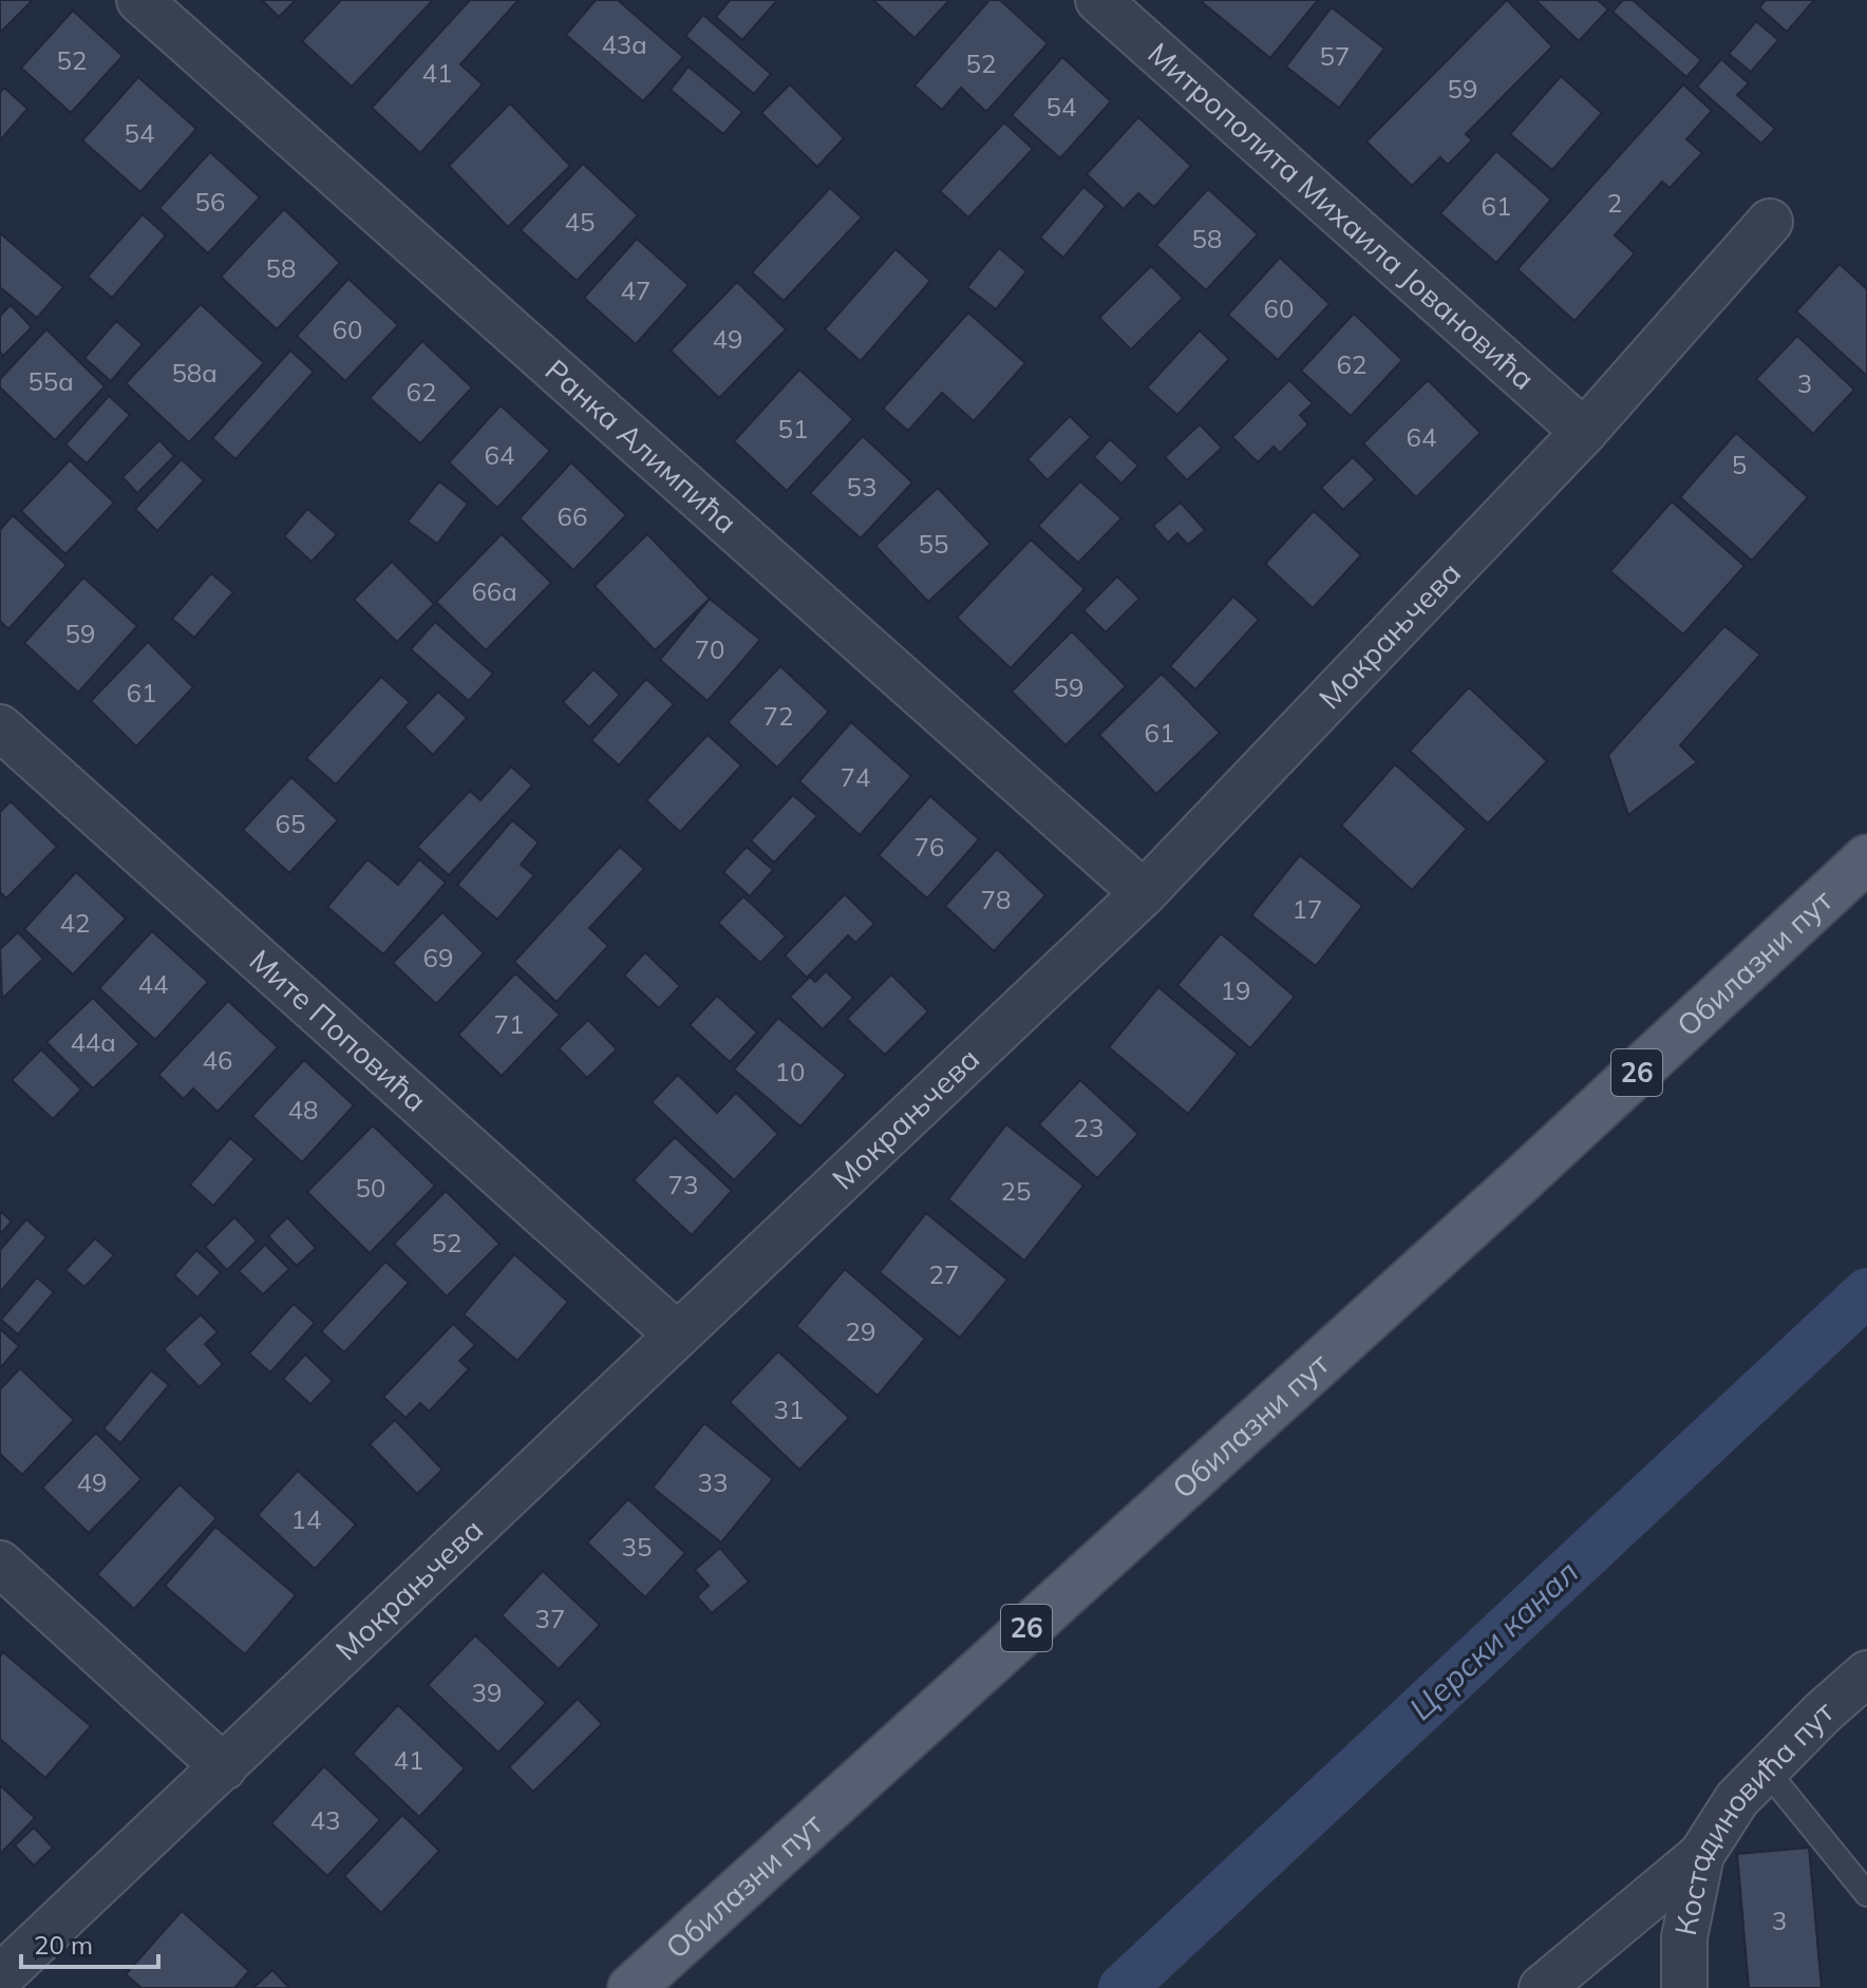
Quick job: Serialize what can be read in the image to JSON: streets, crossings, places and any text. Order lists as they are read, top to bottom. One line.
{"streets":{"main road":["Обилазни пут","26"],"street":["Митрополита Михаила Јовановића","Ранка Алимпића","Мокрањчева","Мите Поповића","Костадиновића пут"]},"crossings":[["Митрополита Михаила Јовановића","Мокрањчева"],["Ранка Алимпића","Мокрањчева"],["Мокрањчева","Мите Поповића"]],"water":["Церски канал"],"house_numbers":["43a","57","52","52","41","59","54","54","56","2","61","45","58","58","47","60","60","49","62","58a","55a","3","62","51","64","64","5","53","66","55","66a","59","70","59","61","72","61","74","65","76","78","17","42","69","44","19","71","44a","46","10","48","23","73","50","25","52","27","29","31","49","33","14","35","37","39","41","43","3"],"scale_bar":"20 m"}
